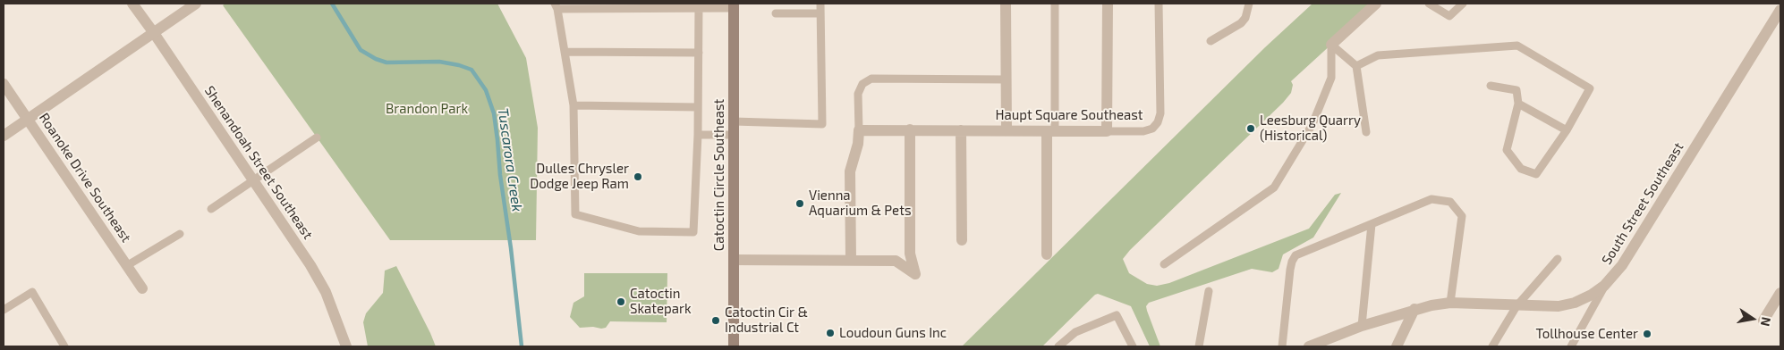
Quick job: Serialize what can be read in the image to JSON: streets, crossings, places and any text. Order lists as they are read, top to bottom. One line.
{"streets":{"main road":["Catoctin Circle Southeast"],"street":["Haupt Square Southeast","Shenandoah Street Southeast","Roanoke Drive Southeast","South Street Southeast"]},"water":["Tuscarora Creek"],"parks":["Brandon Park"],"places":["Leesburg Quarry (Historical)","Dulles Chrysler Dodge Jeep Ram","Vienna Aquarium & Pets","Catoctin Skatepark","Catoctin Cir & Industrial Ct","Loudoun Guns Inc","Tollhouse Center"],"north":"right"}
